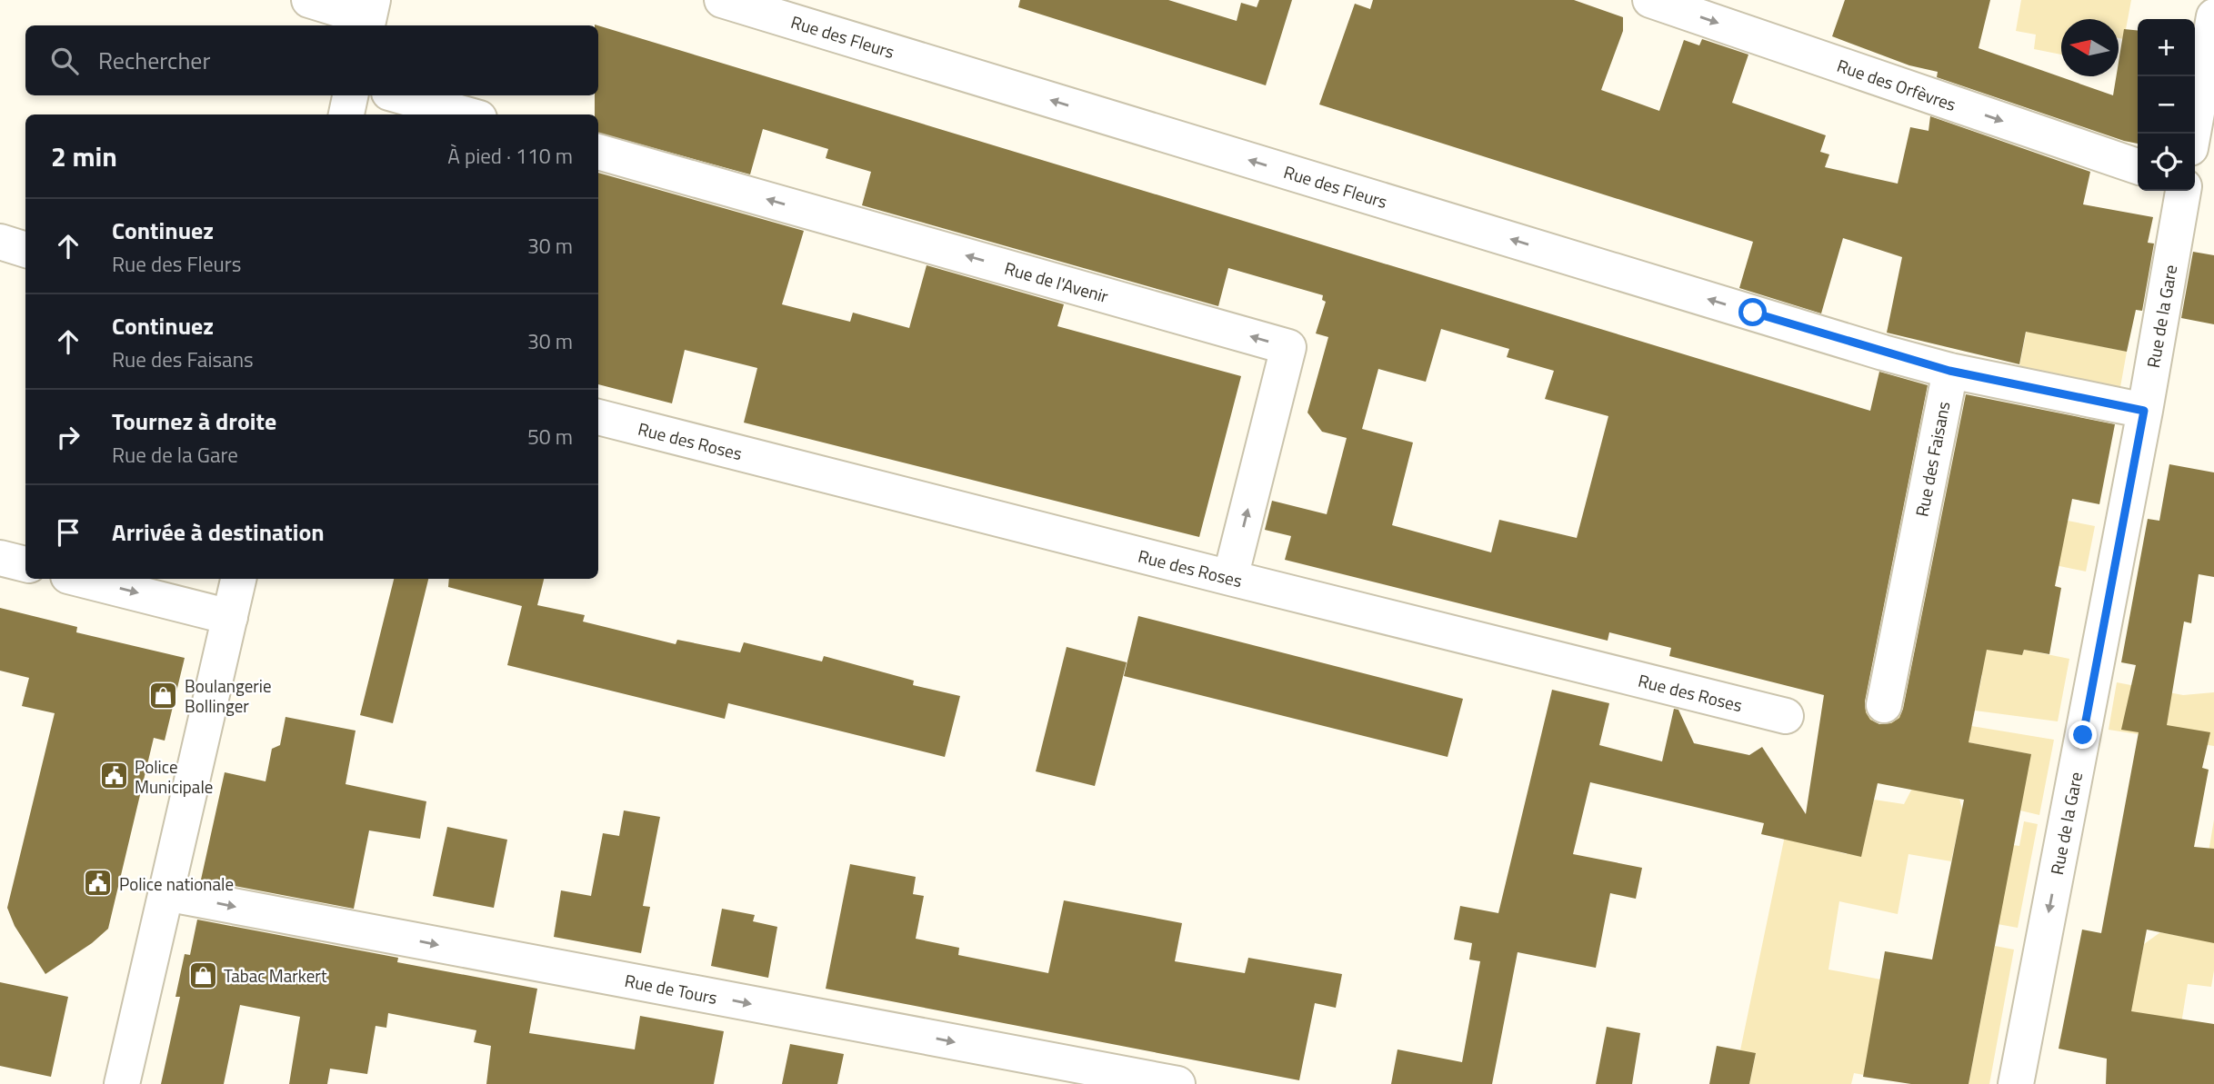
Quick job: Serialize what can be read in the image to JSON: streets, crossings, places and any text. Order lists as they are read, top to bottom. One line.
{"streets":{"street":["Rue des Fleurs","Rue des Orfèvres","Rue de l'Avenir","Rue de la Gare","Rue des Roses","Rue des Faisans","Rue de Tours"]},"crossings":[["Rue des Fleurs","Rue des Faisans"],["Rue de l'Avenir","Rue des Roses"]],"one_way":["Rue des Fleurs","Rue des Orfèvres","Rue de la Gare","Rue de Tours"],"places":{"shop":["Boulangerie Bollinger","Tabac Markert"],"public building":["Police Municipale","Police nationale"]},"north":"left","page":{"map_buttons":["+","−"],"search":"Rechercher","heading":["2 min","À pied · 110 m"],"list":[["Continuez","Rue des Fleurs","30 m"],["Continuez","Rue des Faisans","30 m"],["Tournez à droite","Rue de la Gare","50 m"],"Arrivée à destination"]}}
